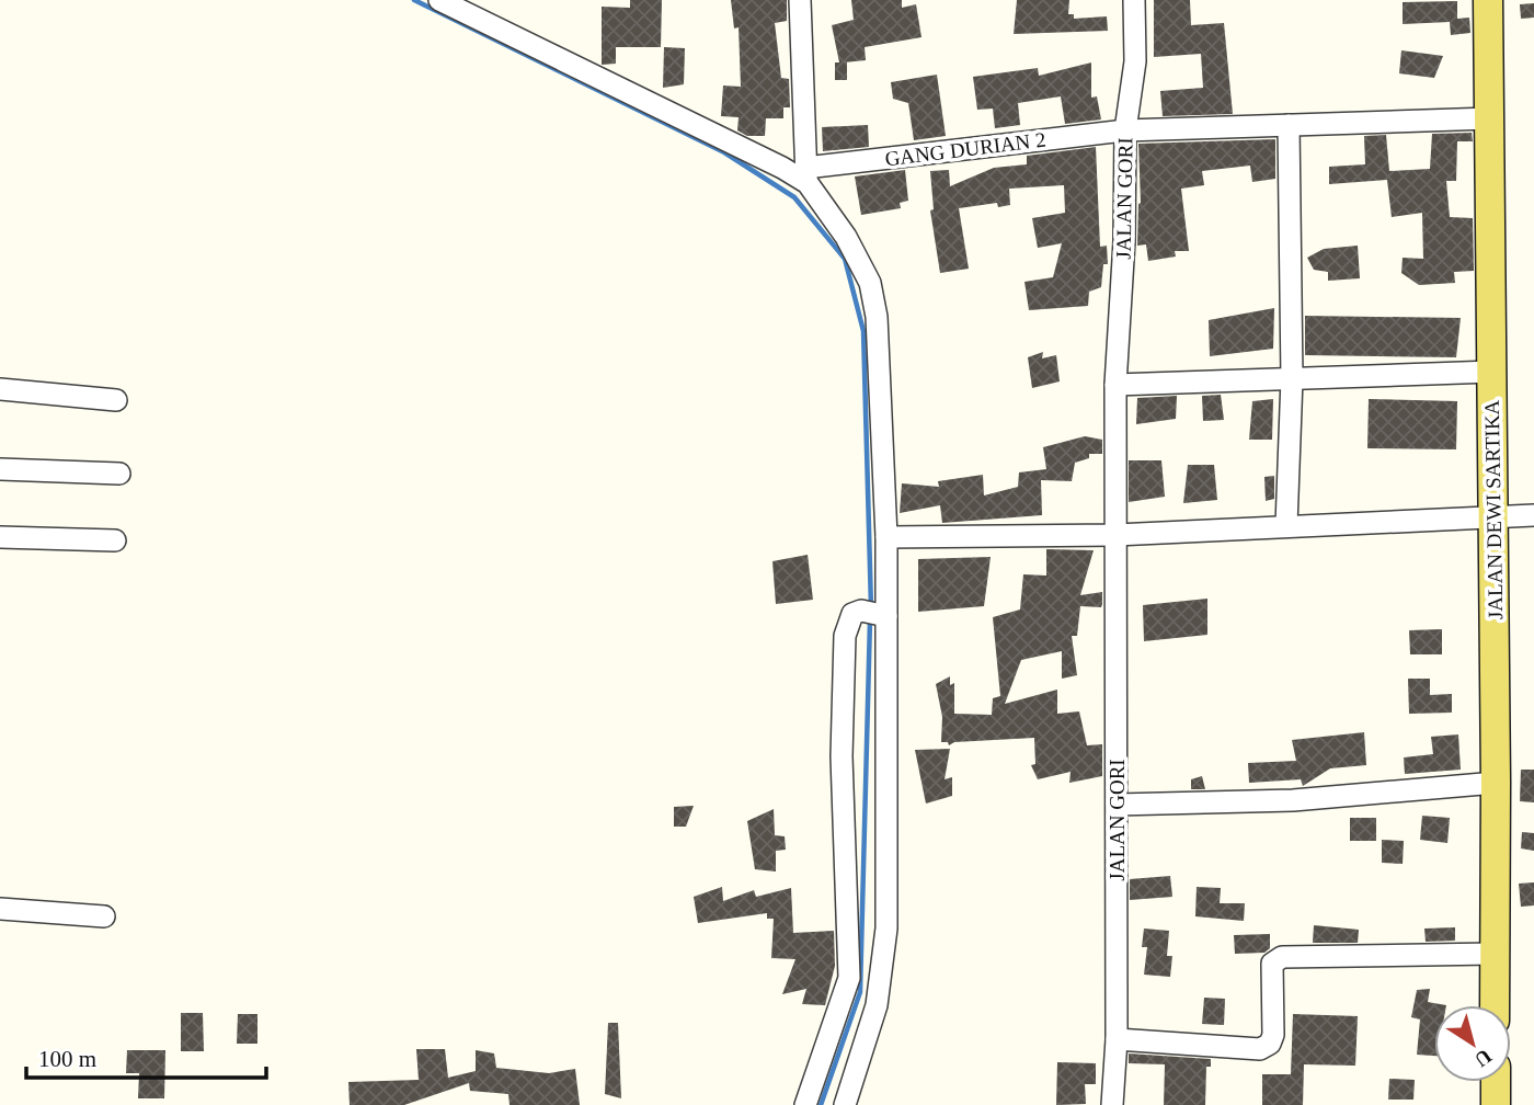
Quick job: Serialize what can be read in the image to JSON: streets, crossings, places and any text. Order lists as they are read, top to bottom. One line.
{"streets":{"main road":["JALAN DEWI SARTIKA"],"street":["GANG DURIAN 2","JALAN GORI"]},"crossings":[["GANG DURIAN 2","JALAN GORI"],["GANG DURIAN 2","JALAN DEWI SARTIKA"]],"scale_bar":"100 m","north":"bottom right"}
